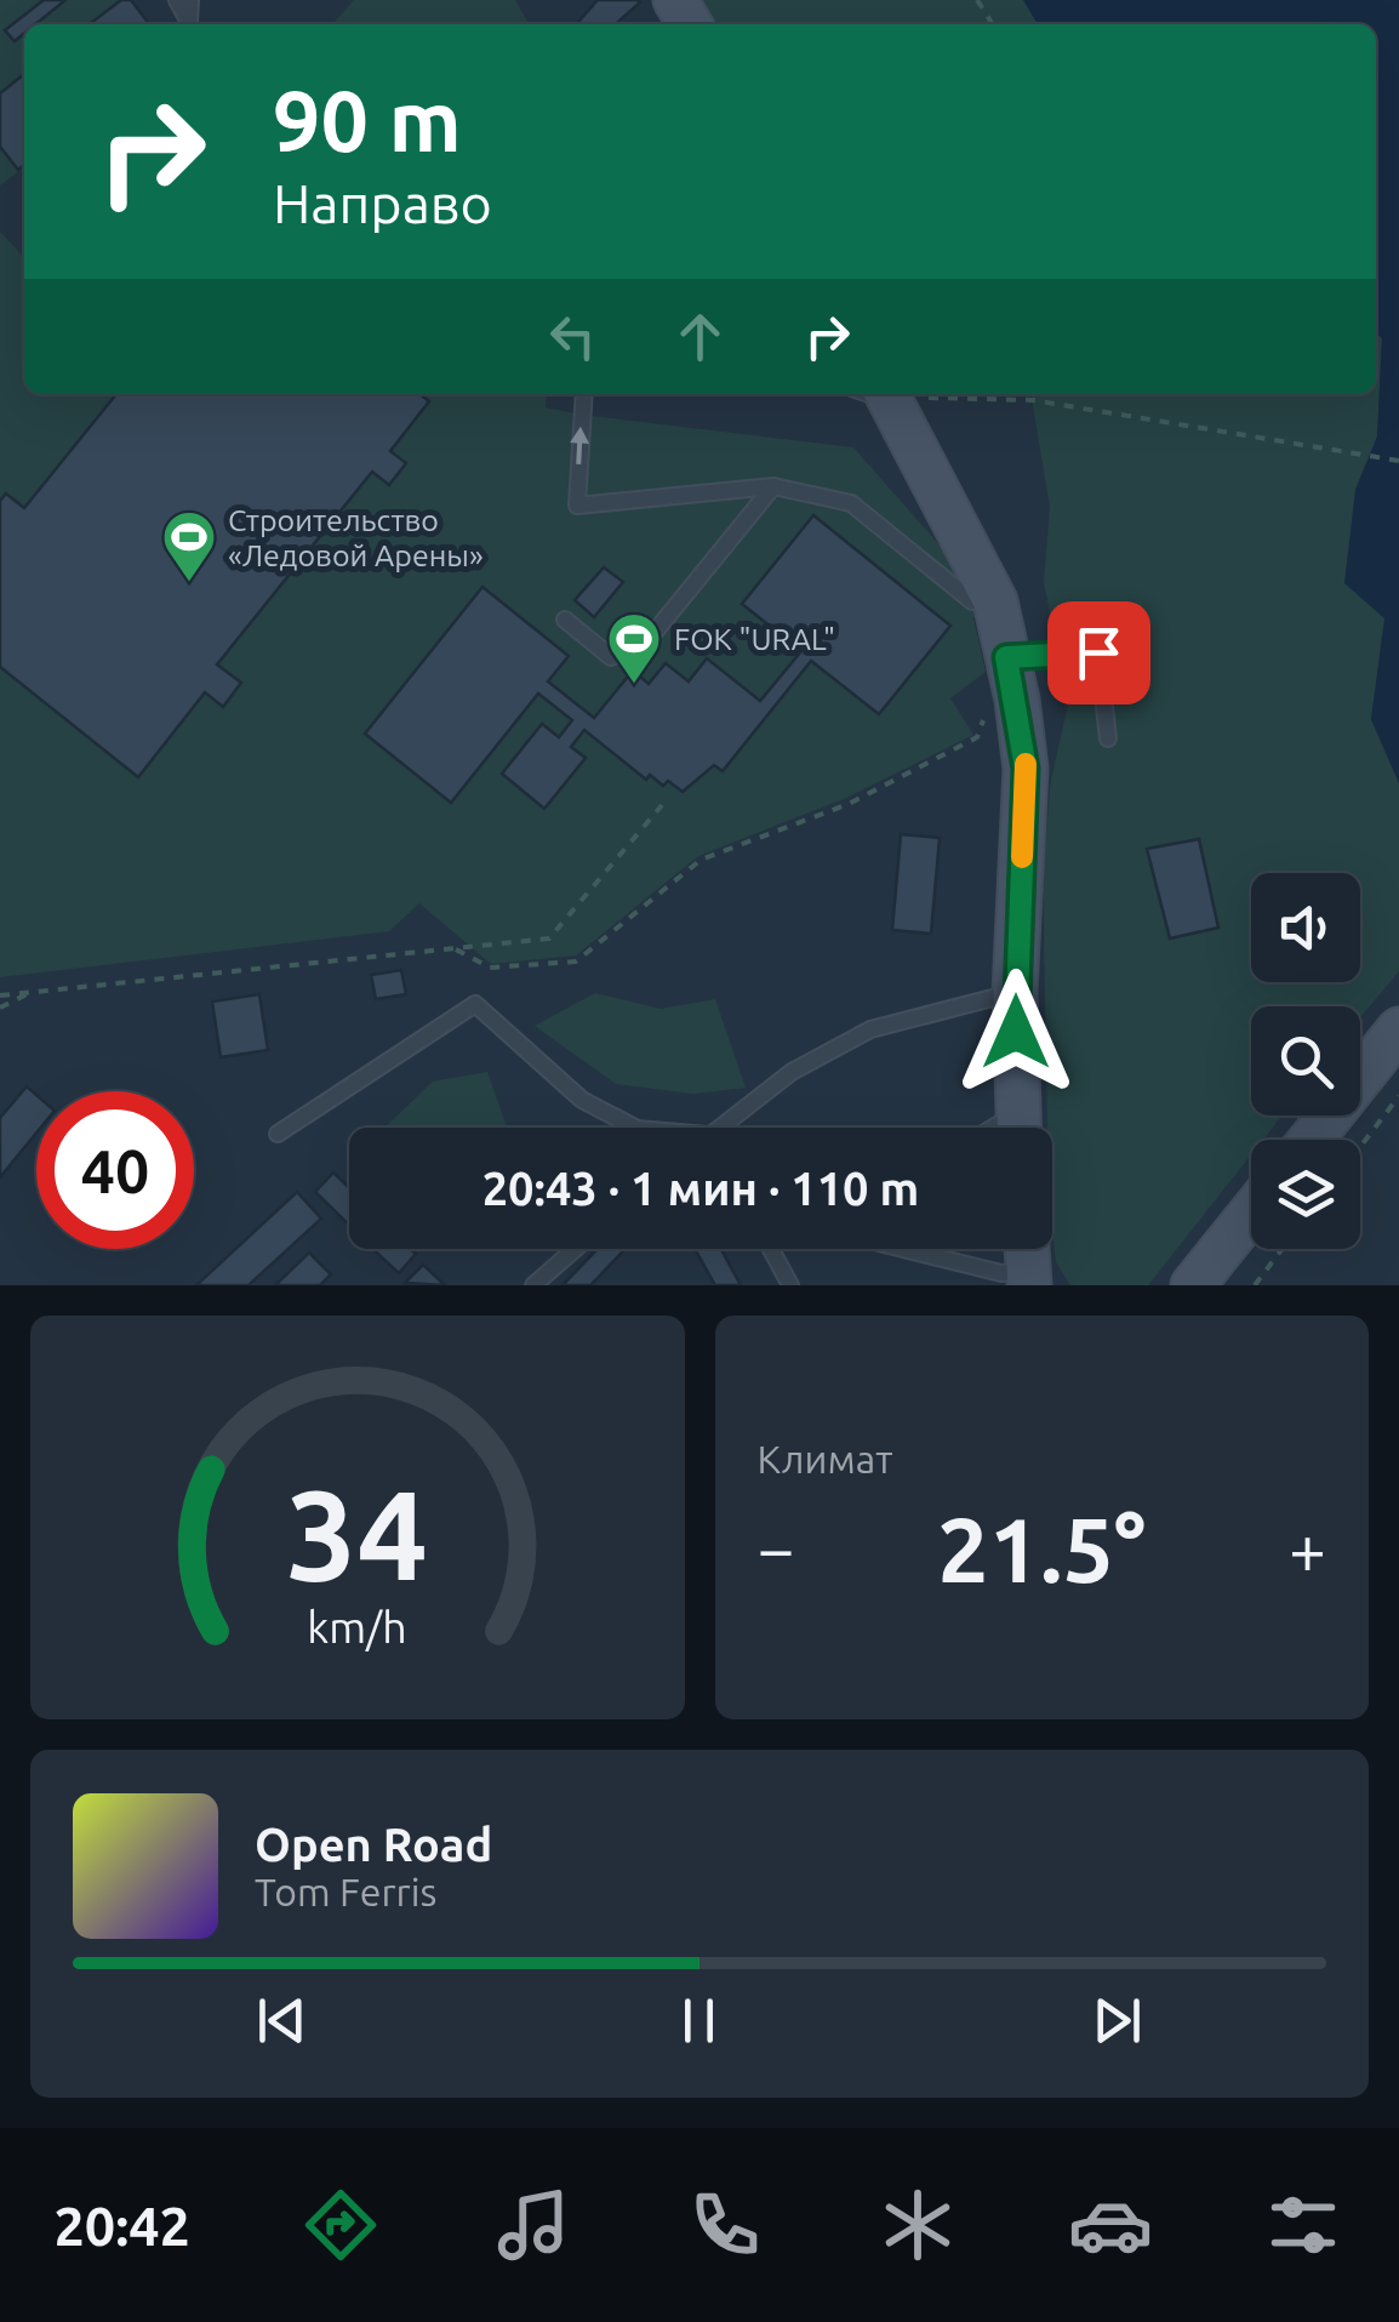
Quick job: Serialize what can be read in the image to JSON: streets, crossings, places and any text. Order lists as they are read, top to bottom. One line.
{"places":{"sports":["Строительство «Ледовой Арены»","FOK \"URAL\""]},"page":{"turn":["90 m","Направо"],"limit":"40","trip":"20:43 · 1 мин · 110 m","tile":"Климат","heat":["−","21.5°","+"],"song":["Open Road","Tom Ferris"],"tabs":"20:42","gauge":["34","km/h"]}}
